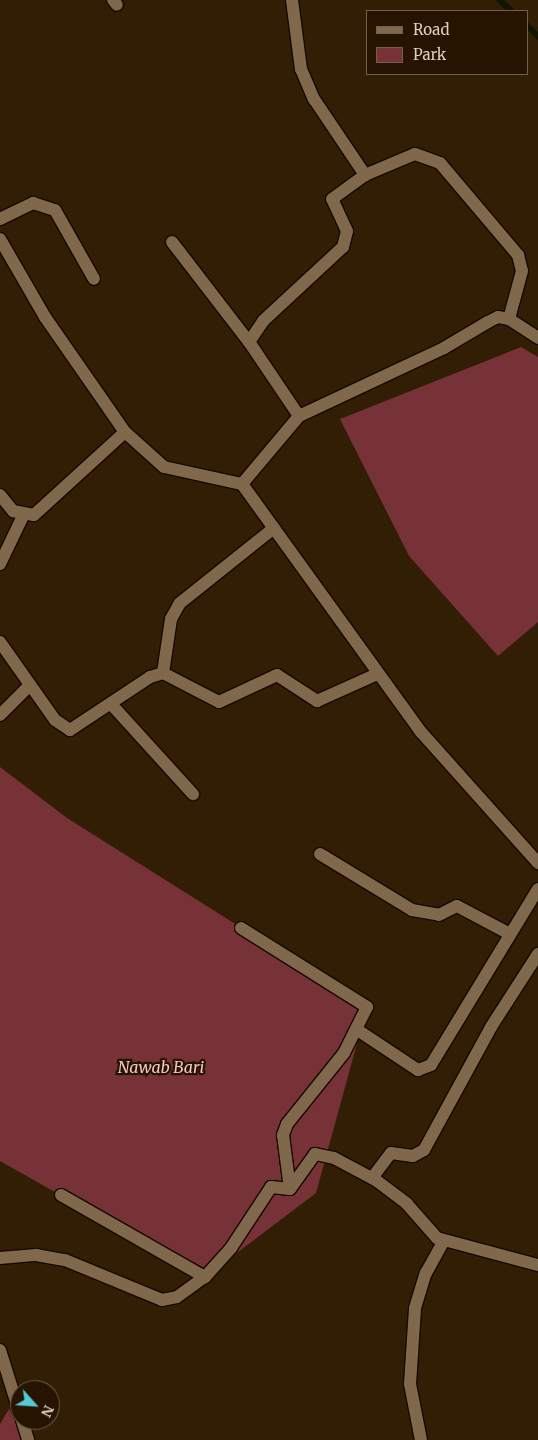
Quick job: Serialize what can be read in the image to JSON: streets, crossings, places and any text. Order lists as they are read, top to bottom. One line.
{"parks":["Nawab Bari"],"legend":["Road","Park"],"north":"bottom right"}
